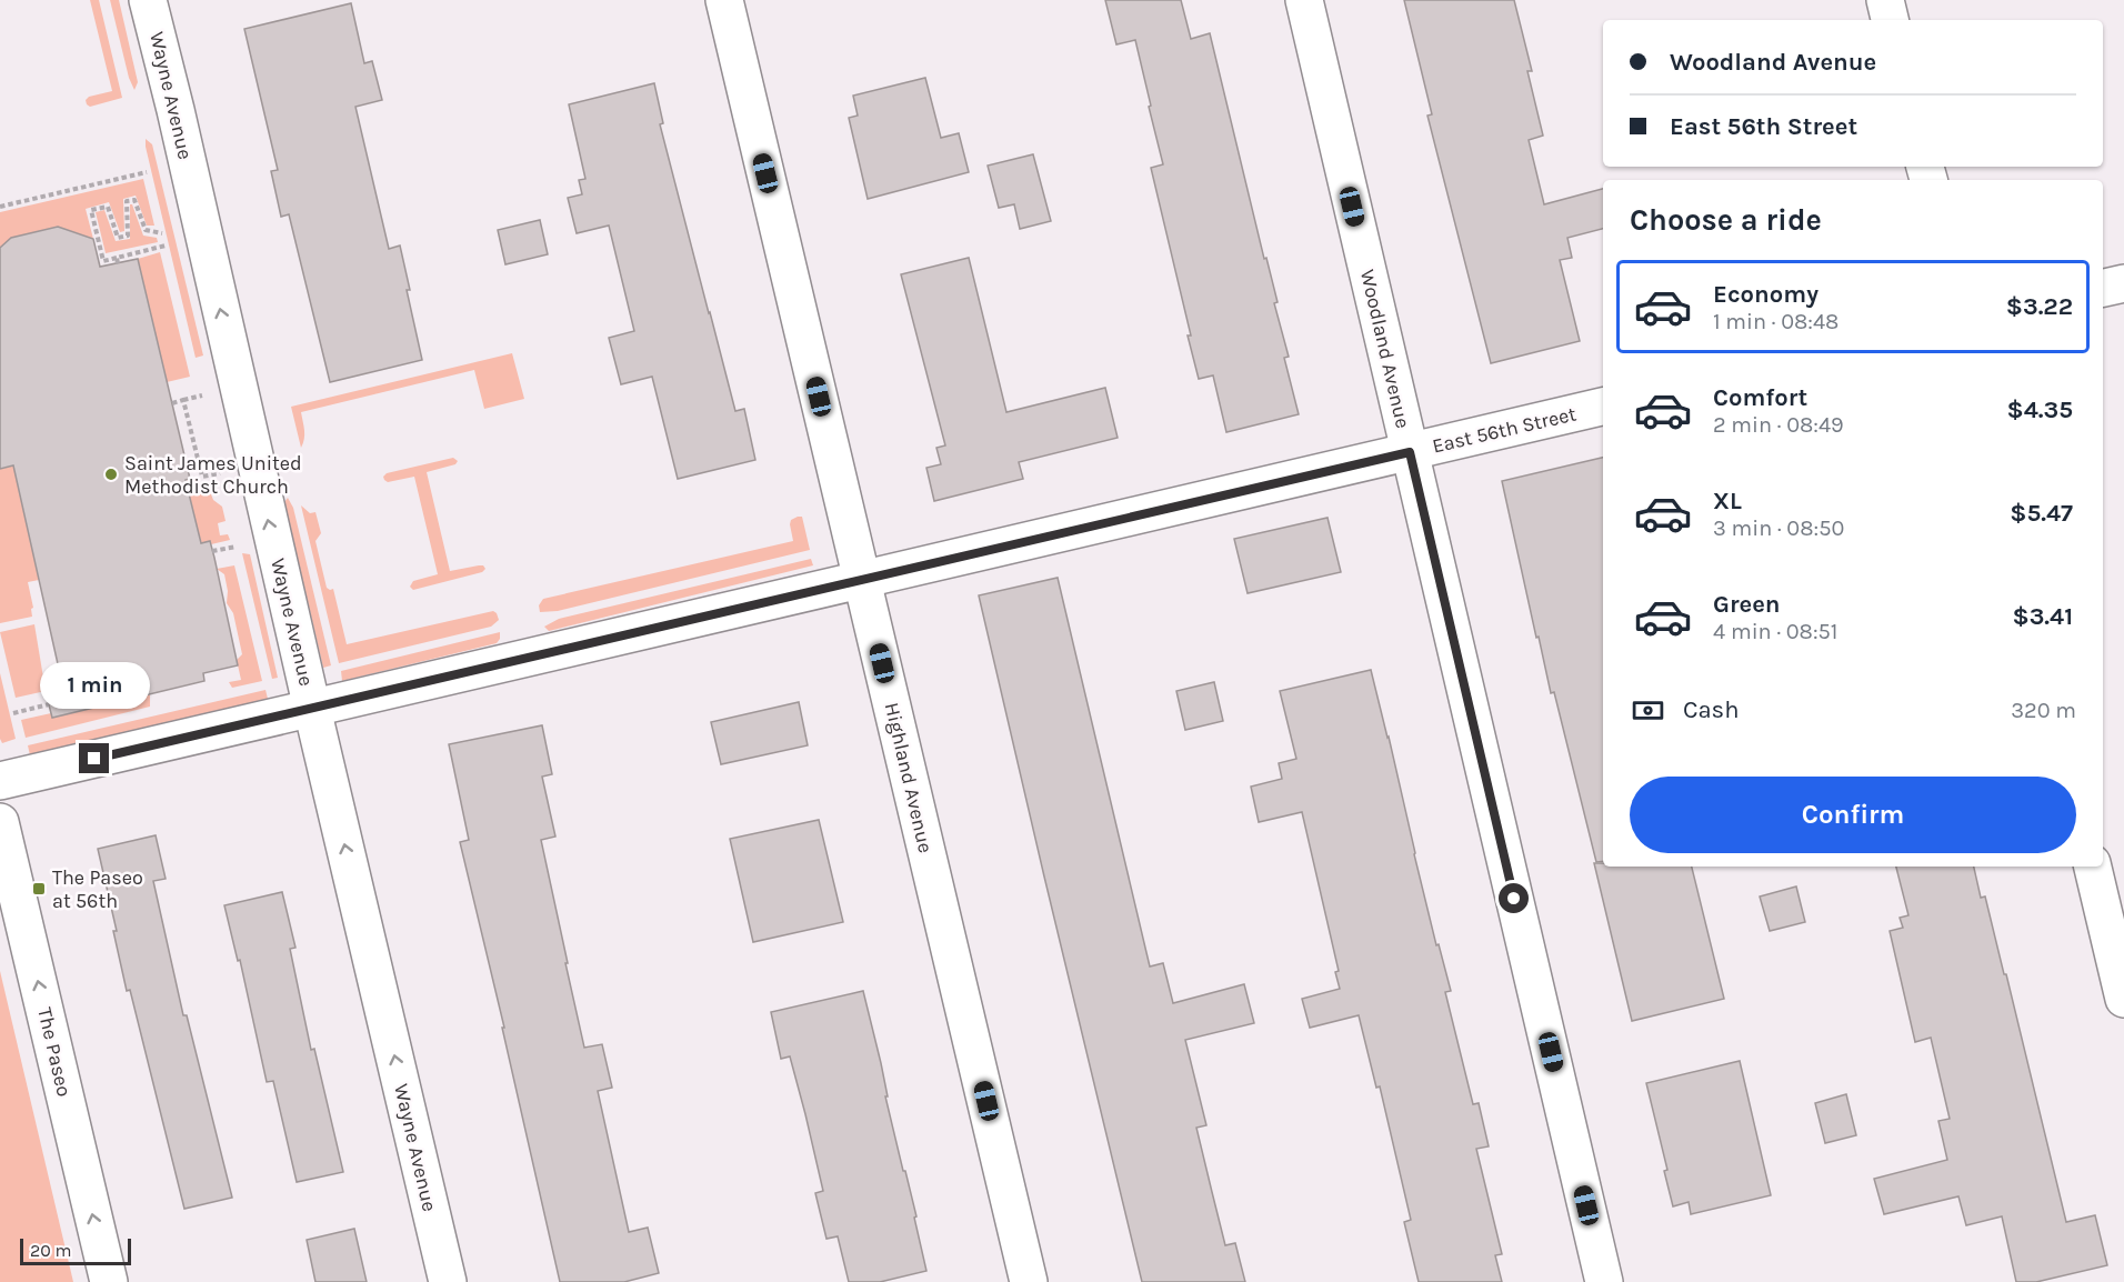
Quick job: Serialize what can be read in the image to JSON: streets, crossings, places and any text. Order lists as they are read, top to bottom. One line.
{"streets":{"street":["Wayne Avenue","Woodland Avenue","East 56th Street","Highland Avenue","The Paseo"]},"crossings":[["Wayne Avenue","East 56th Street"],["Woodland Avenue","East 56th Street"],["East 56th Street","Highland Avenue"]],"one_way":["Wayne Avenue","The Paseo"],"places":{"other":["Saint James United Methodist Church"],"transit":["The Paseo at 56th"]},"scale_bar":"20 m","page":{"banner":["Woodland Avenue","East 56th Street"],"heading":"Choose a ride","list":[{"name":"Economy","note":"1 min · 08:48","value":"$3.22"},{"name":"Comfort","note":"2 min · 08:49","value":"$4.35"},{"name":"XL","note":"3 min · 08:50","value":"$5.47"},{"name":"Green","note":"4 min · 08:51","value":"$3.41"}],"bubble":"1 min","pay":["Cash","320 m"],"buttons":"Confirm","scale":"20 m"}}
